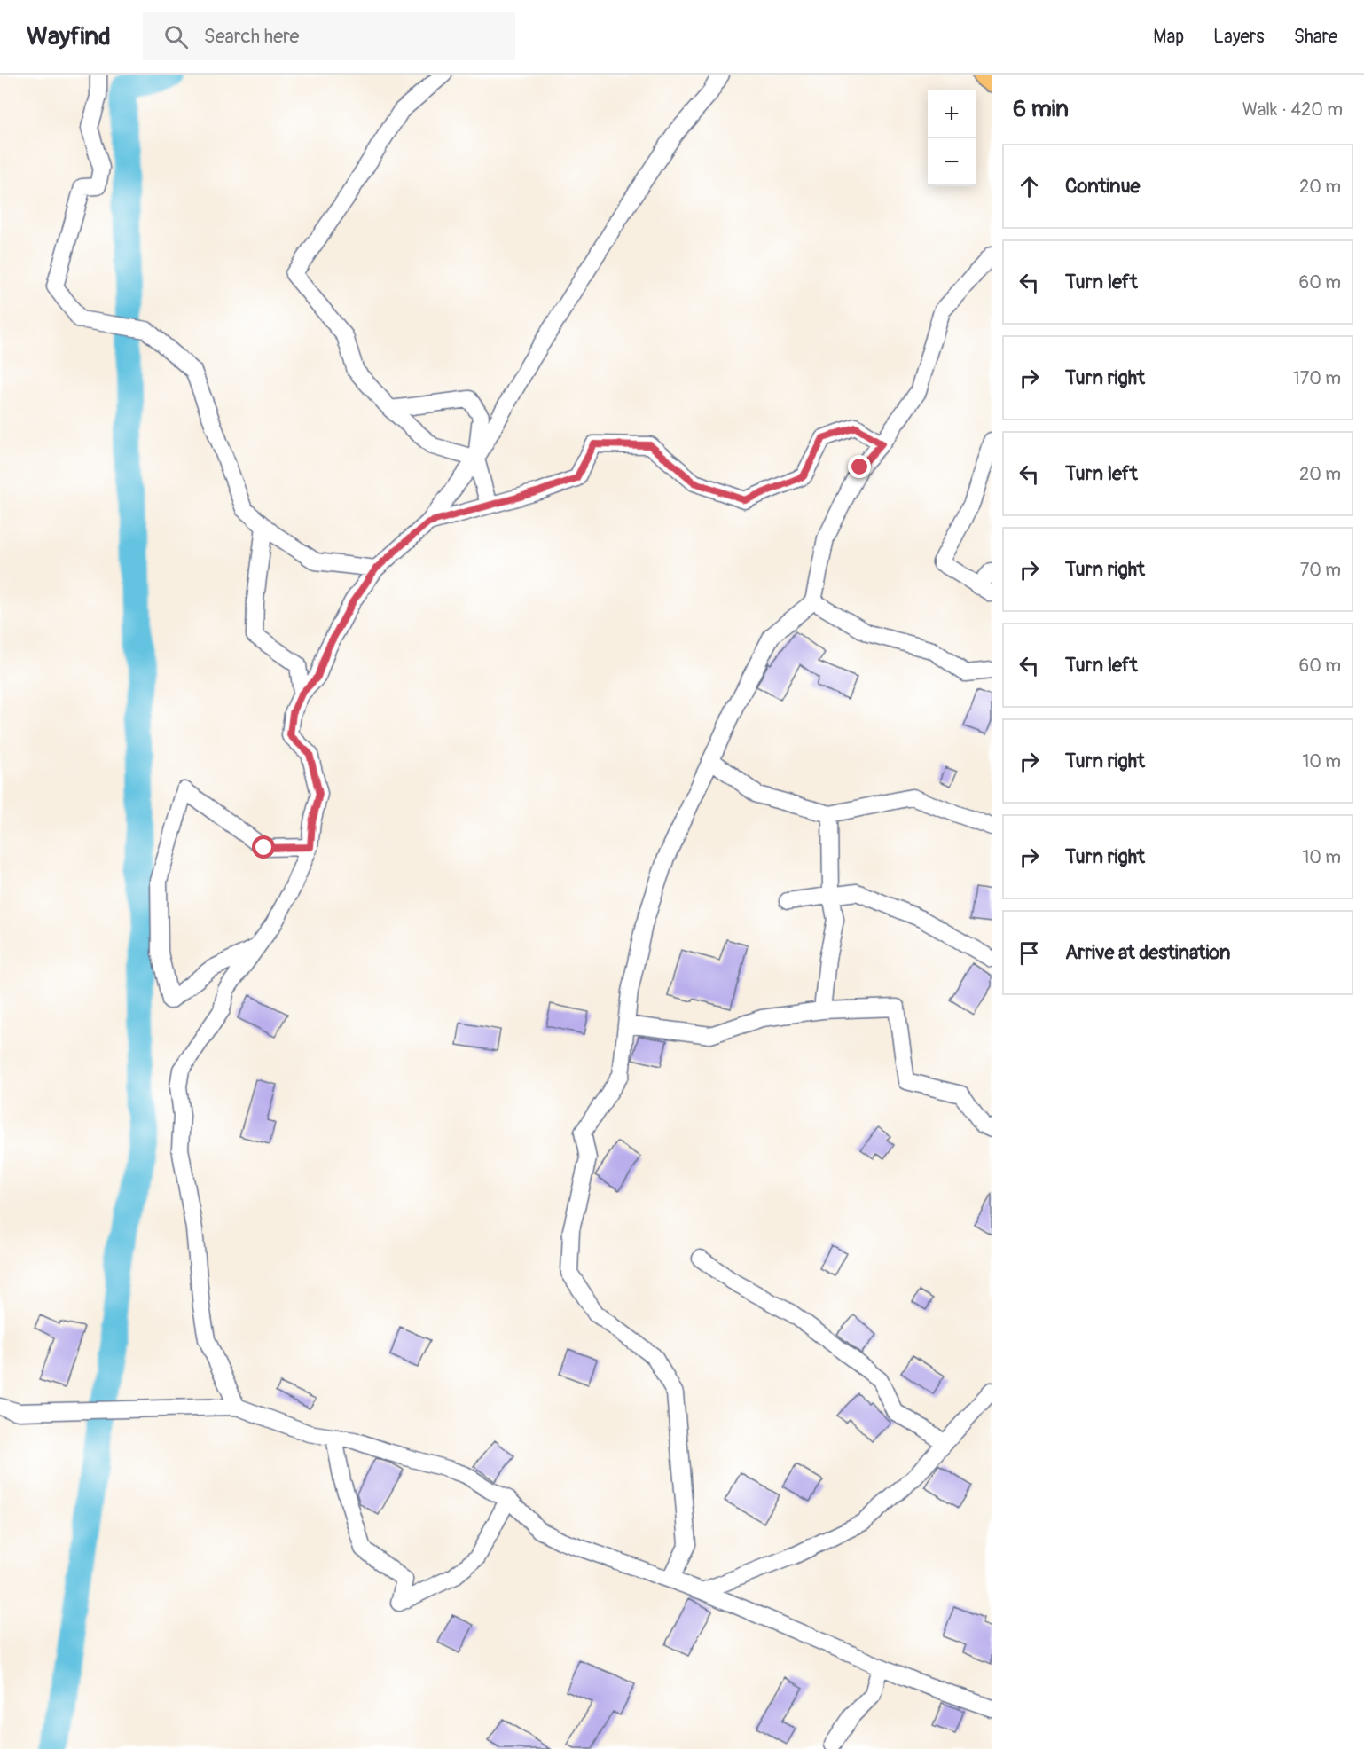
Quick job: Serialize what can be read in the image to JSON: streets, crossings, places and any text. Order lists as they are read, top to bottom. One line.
{"page":{"header":"Wayfind","search":"Search here","nav":["Map","Layers","Share"],"heading":["6 min","Walk · 420 m"],"map_buttons":["+","−"],"list":[["Continue","20 m"],["Turn left","60 m"],["Turn right","170 m"],["Turn left","20 m"],["Turn right","70 m"],["Turn left","60 m"],["Turn right","10 m"],["Turn right","10 m"],"Arrive at destination"]}}
